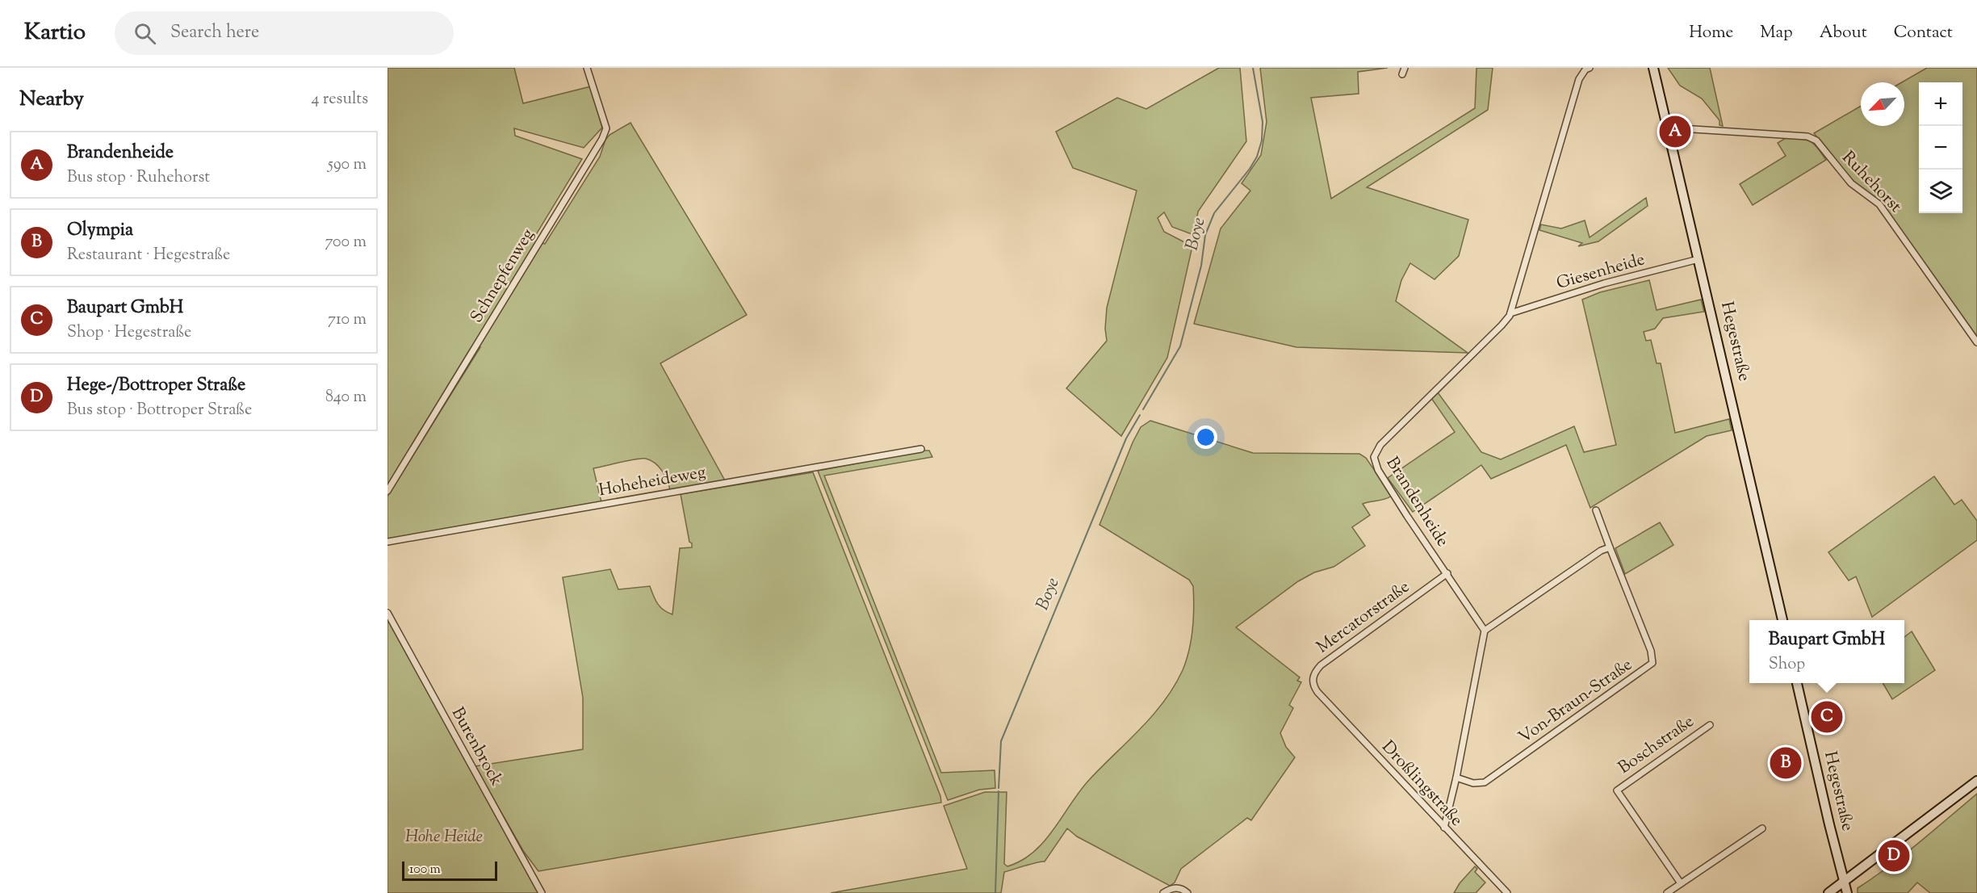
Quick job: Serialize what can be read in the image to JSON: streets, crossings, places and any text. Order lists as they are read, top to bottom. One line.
{"streets":{"street":["Ruhehorst","Giesenheide","Schnepfenweg","Hegestraße","Hoheheideweg","Brandenheide","Mercatorstraße","Von-Braun-Straße","Boschstraße","Burenbrock","Droßlingstraße"]},"crossings":[["Ruhehorst","Hegestraße"],["Giesenheide","Hegestraße"],["Giesenheide","Brandenheide"],["Brandenheide","Mercatorstraße"],["Mercatorstraße","Droßlingstraße"]],"water":["Boye"],"parks":["Hohe Heide"],"scale_bar":"100 m","north":"bottom left","page":{"header":"Kartio","search":"Search here","nav":["Home","Map","About","Contact"],"heading":["Nearby","4 results"],"map_buttons":["+","−"],"pins":["A","C","B","D"],"list":[{"mark":"A","name":"Brandenheide","note":"Bus stop · Ruhehorst","value":"590 m"},{"mark":"B","name":"Olympia","note":"Restaurant · Hegestraße","value":"700 m"},{"mark":"C","name":"Baupart GmbH","note":"Shop · Hegestraße","value":"710 m"},{"mark":"D","name":"Hege-/Bottroper Straße","note":"Bus stop · Bottroper Straße","value":"840 m"}],"popup":["Baupart GmbH","Shop"],"scale":"100 m"}}
